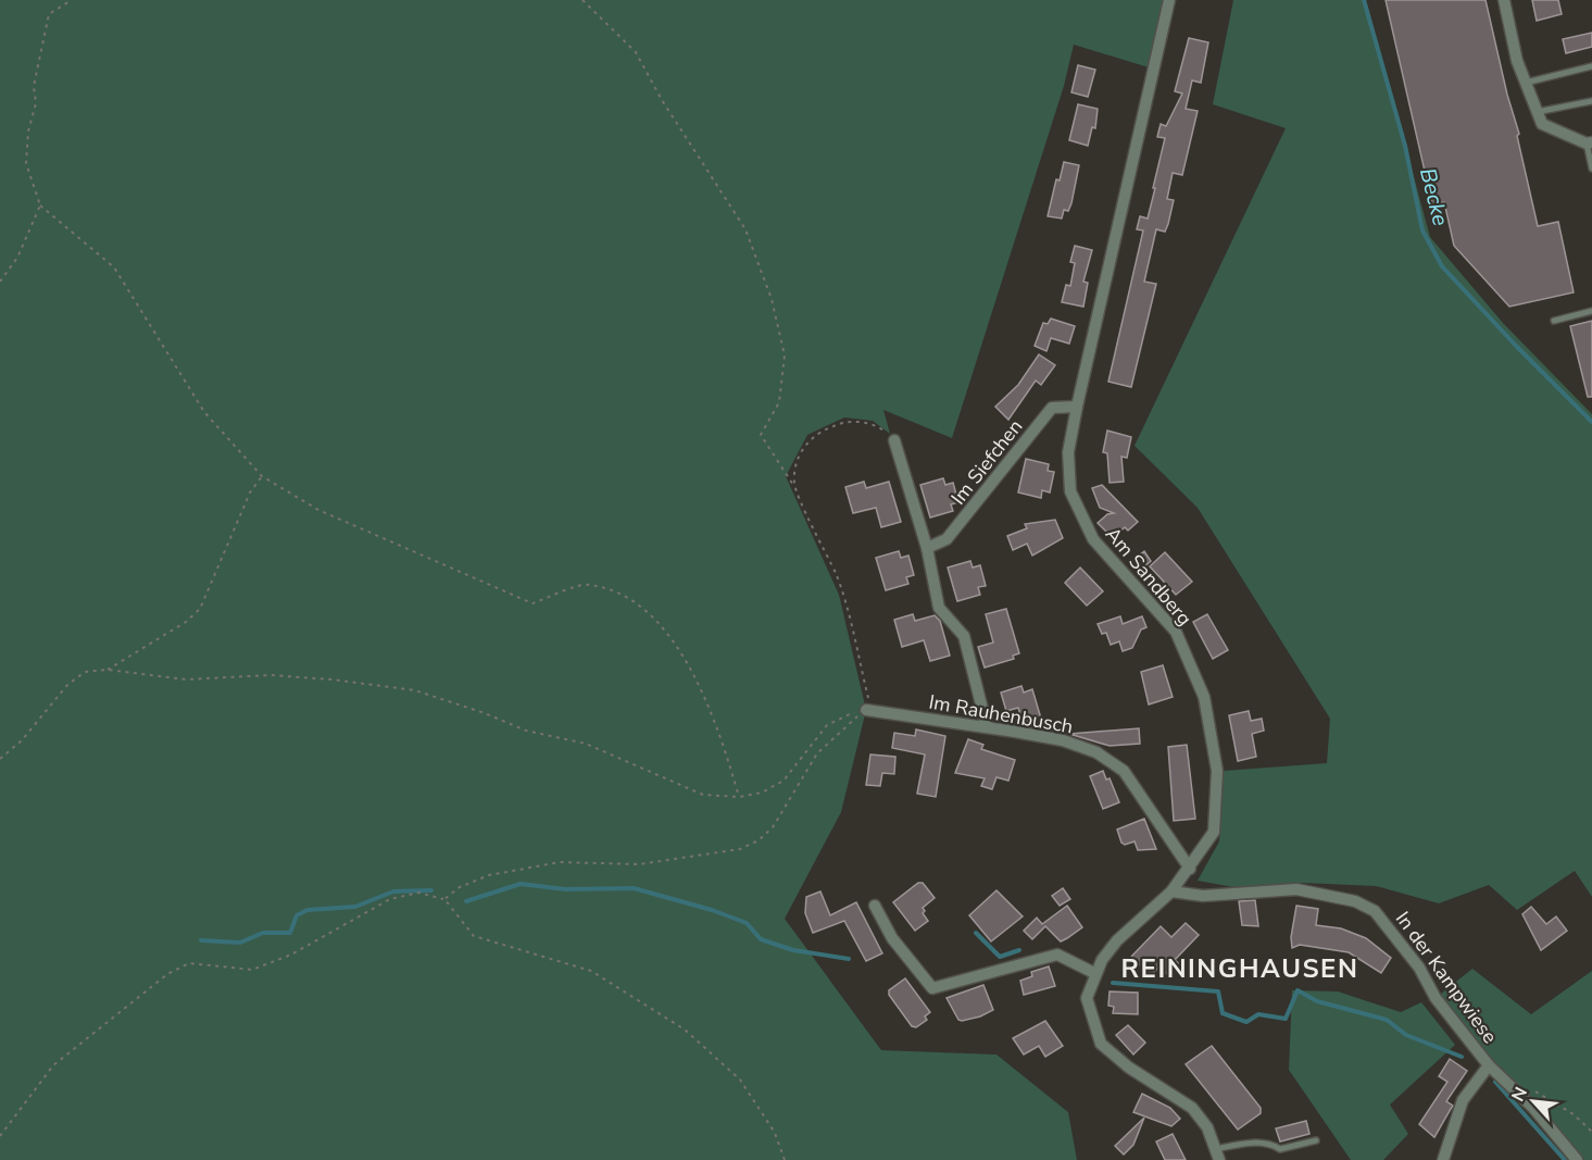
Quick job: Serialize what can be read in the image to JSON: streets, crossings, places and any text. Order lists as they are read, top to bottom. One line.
{"streets":{"street":["Im Siefchen","Am Sandberg","Im Rauhenbusch","In der Kampwiese"]},"crossings":[["Im Siefchen","Am Sandberg"],["Am Sandberg","Im Rauhenbusch"],["Am Sandberg","In der Kampwiese"]],"districts":["REININGHAUSEN"],"water":["Becke"],"north":"top left"}
